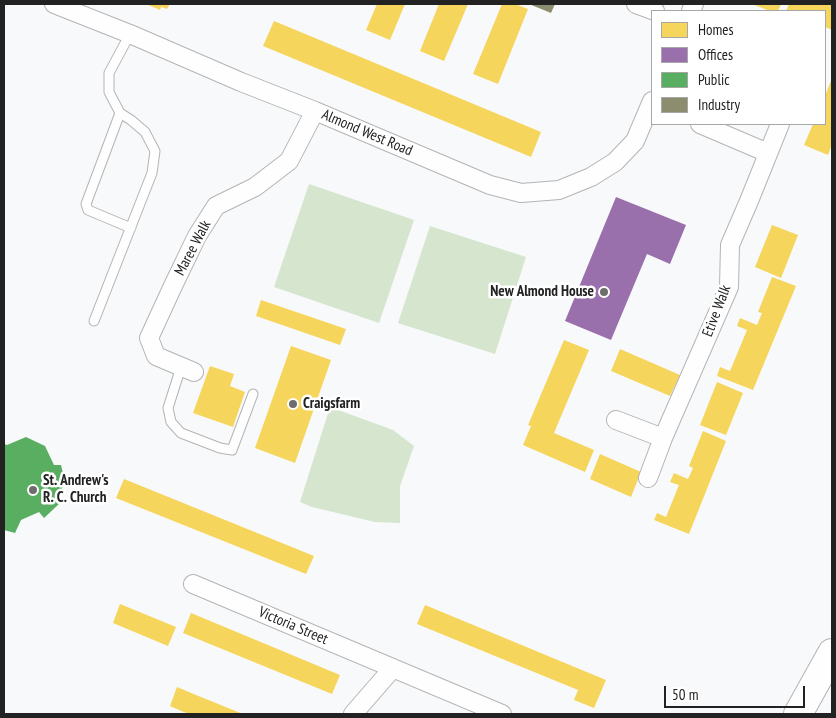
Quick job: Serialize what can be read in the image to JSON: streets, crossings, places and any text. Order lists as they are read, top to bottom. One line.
{"streets":{"street":["Almond West Road","Maree Walk","Etive Walk","Victoria Street"]},"crossings":[["Almond West Road","Maree Walk"]],"places":["New Almond House","Craigsfarm","St. Andrew's R. C. Church"],"legend":["Homes","Offices","Public","Industry"],"scale_bar":"50 m"}
